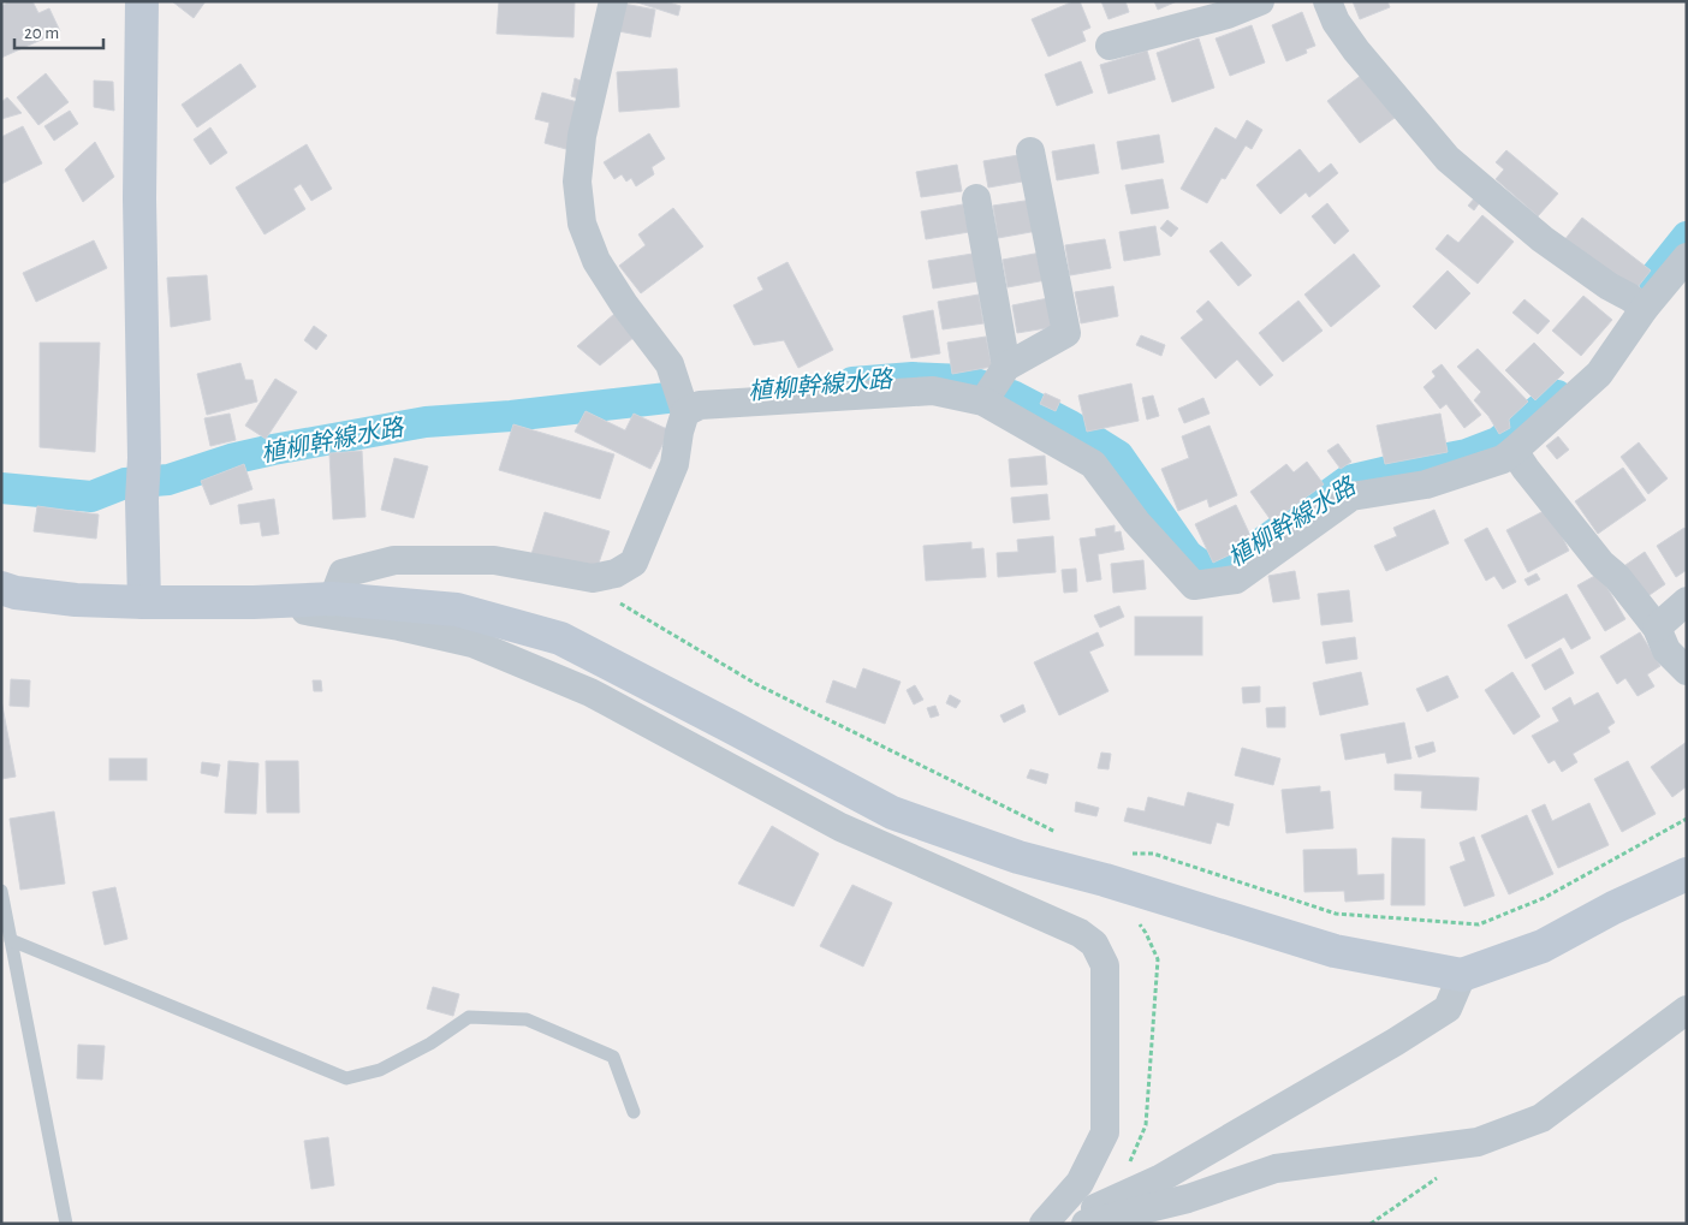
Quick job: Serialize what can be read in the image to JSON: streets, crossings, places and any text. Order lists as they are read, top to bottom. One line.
{"water":["植柳幹線水路"],"scale_bar":"20 m"}
